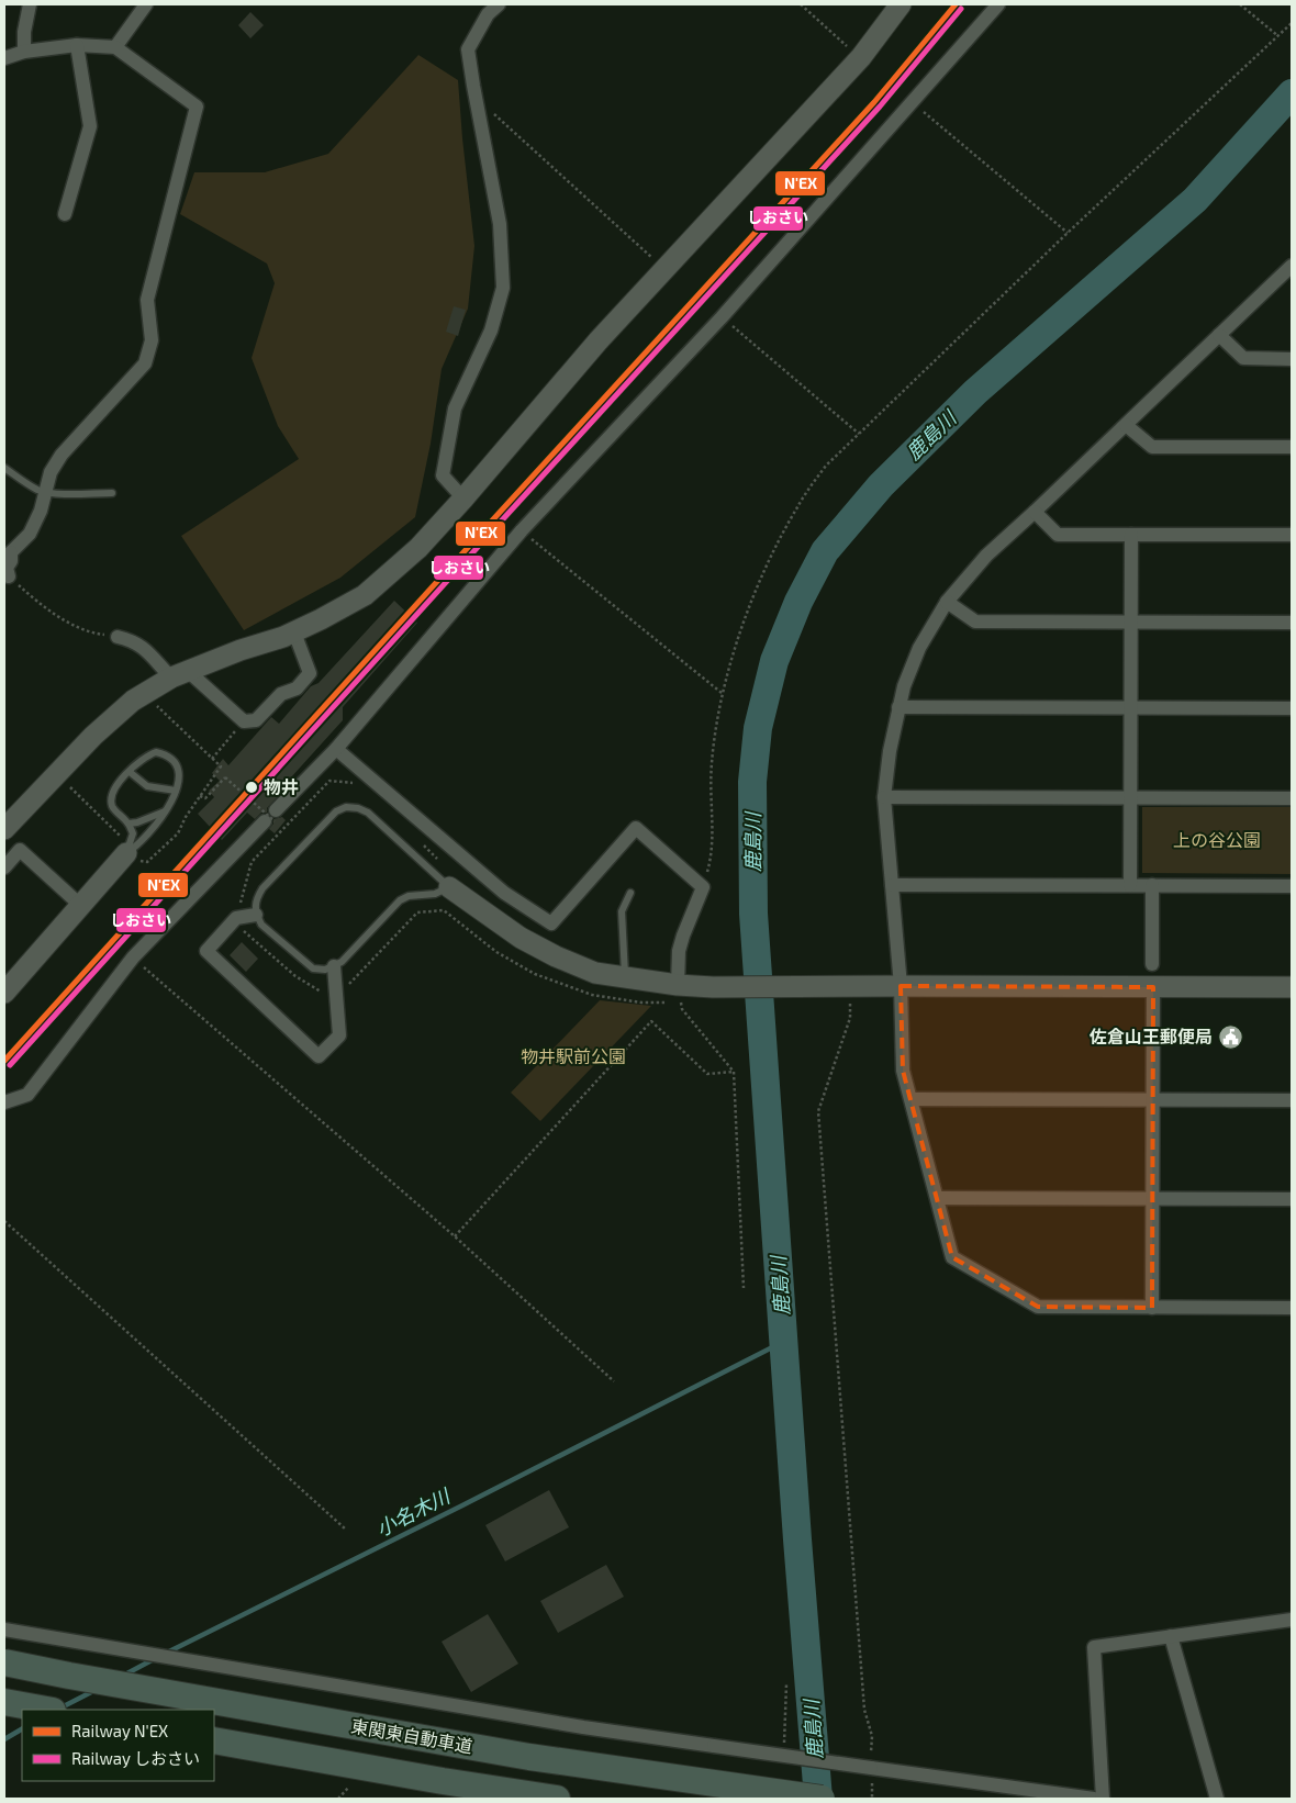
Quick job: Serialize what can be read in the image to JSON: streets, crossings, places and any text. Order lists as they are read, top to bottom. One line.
{"streets":{"highway":["東関東自動車道"]},"water":["鹿島川","小名木川"],"parks":["上の谷公園","物井駅前公園"],"places":{"other":["物井"],"public building":["佐倉山王郵便局"]},"lines":["rail line N'EX","rail line しおさい"],"legend":["Railway N'EX","Railway しおさい"]}
